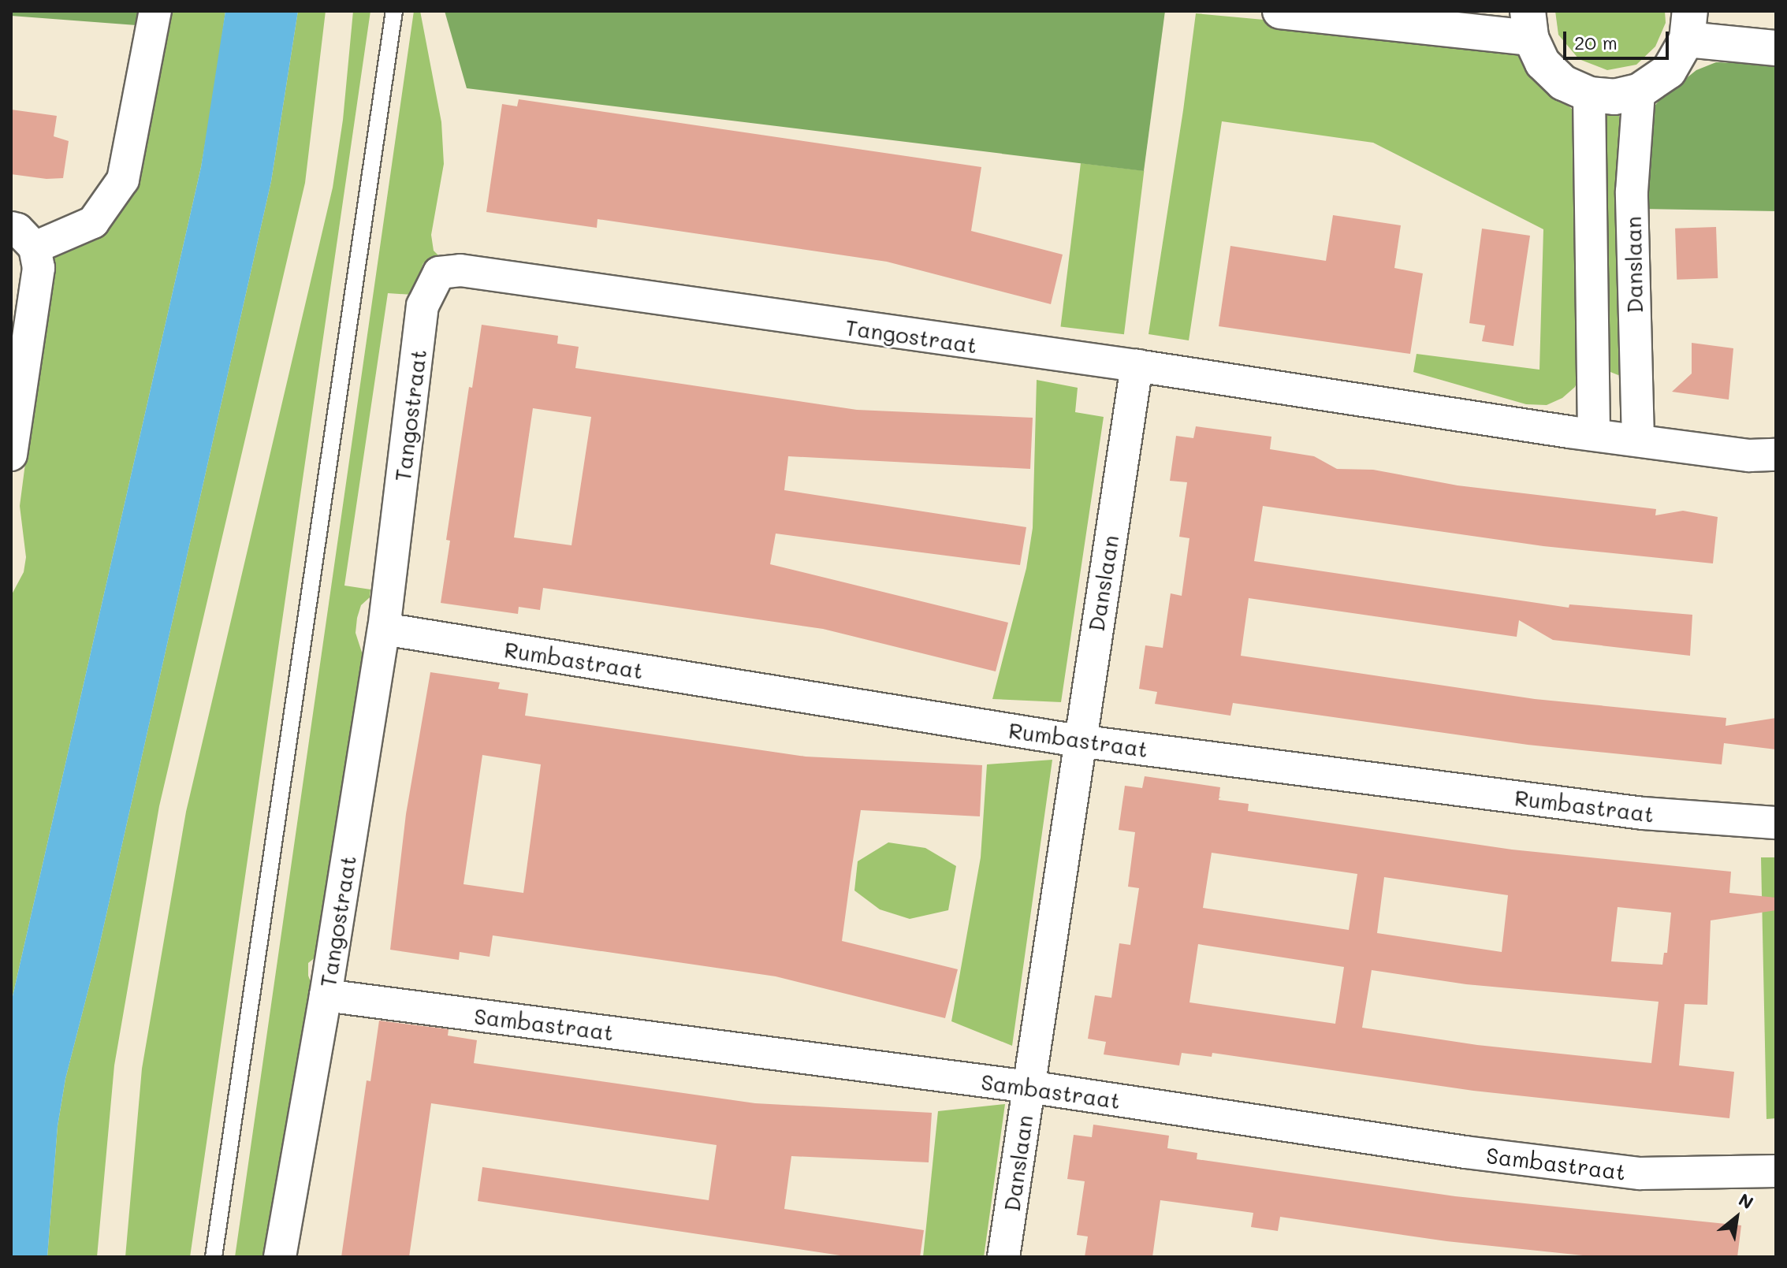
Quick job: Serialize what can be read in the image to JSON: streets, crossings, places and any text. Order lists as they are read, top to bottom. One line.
{"streets":{"street":["Danslaan","Tangostraat","Rumbastraat","Sambastraat"]},"crossings":[["Danslaan","Tangostraat"],["Danslaan","Rumbastraat"],["Danslaan","Sambastraat"],["Tangostraat","Rumbastraat"],["Tangostraat","Sambastraat"]],"scale_bar":"20 m","north":"top right"}
